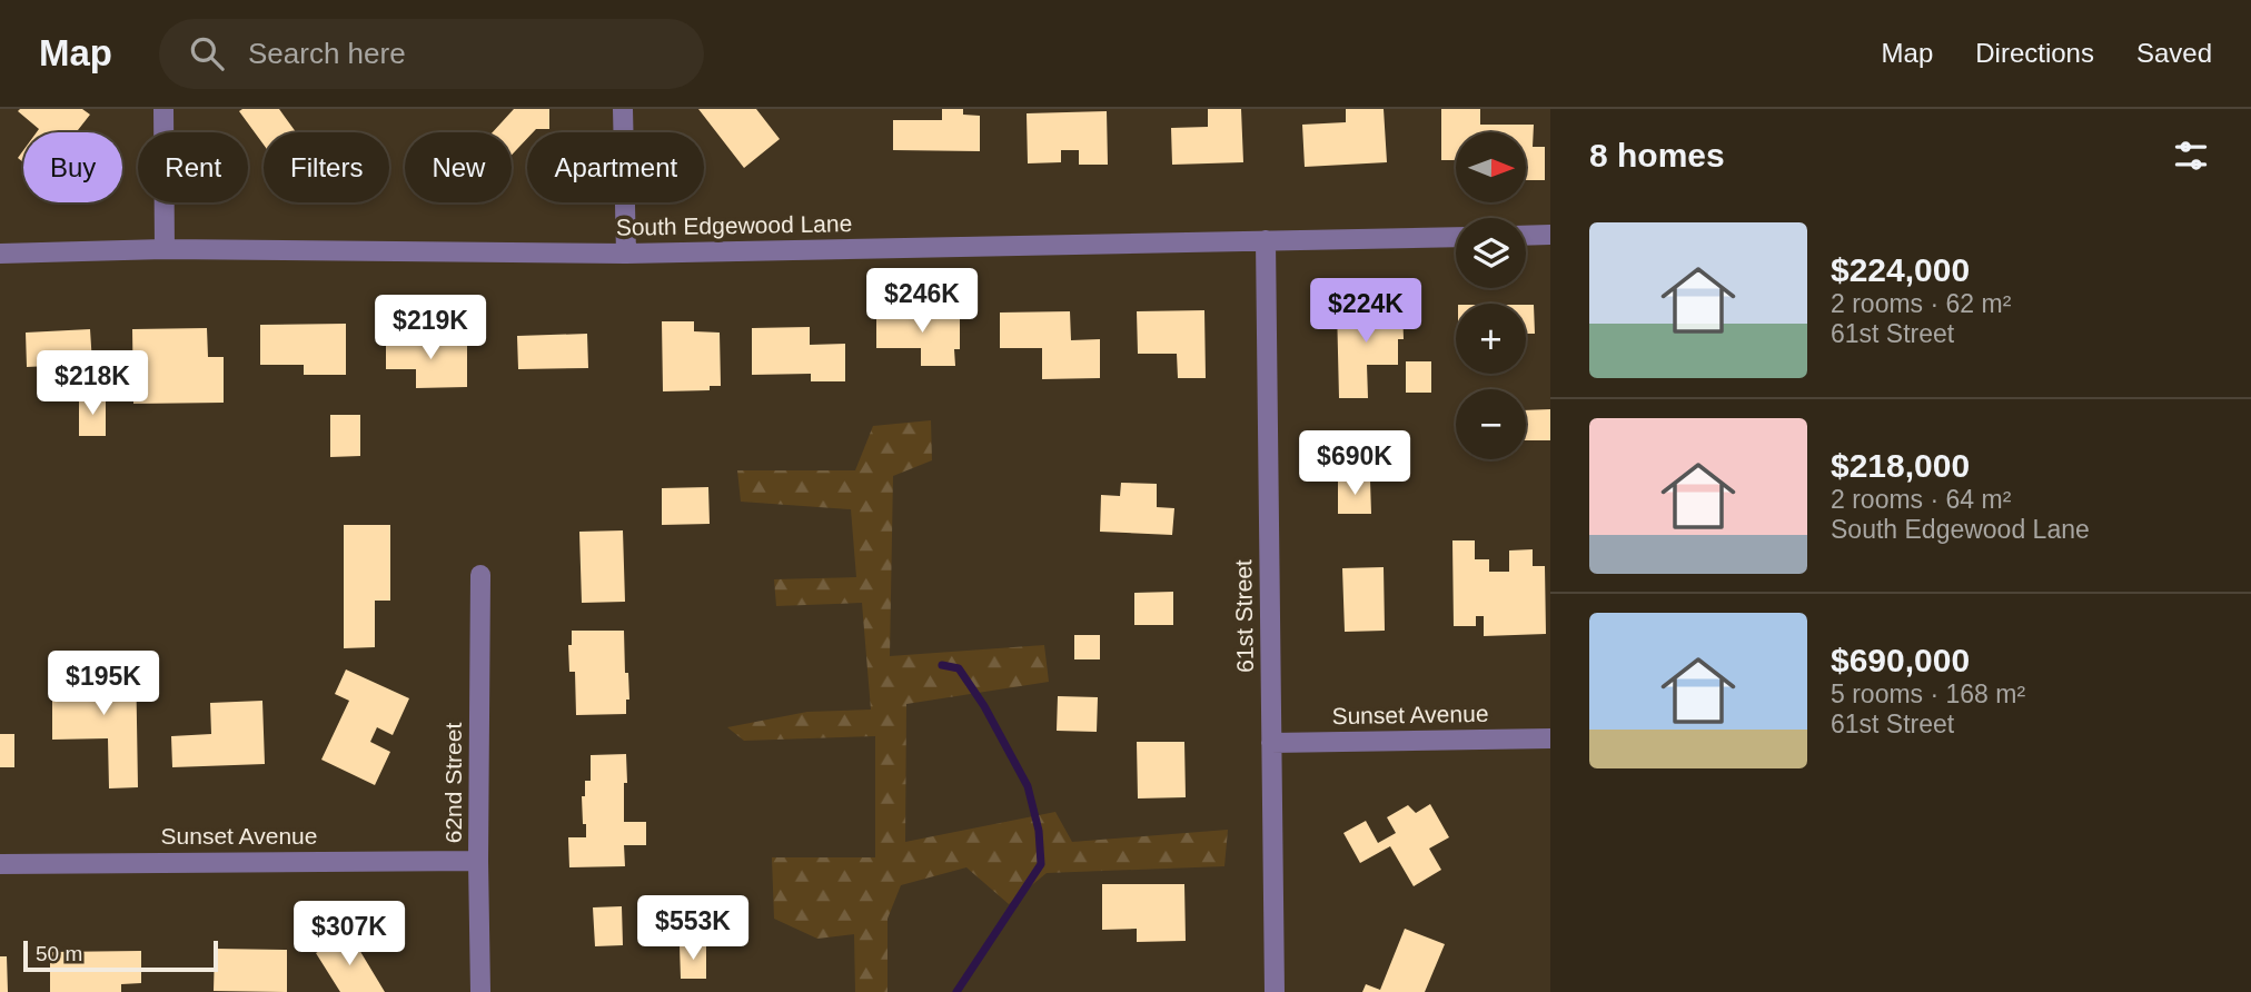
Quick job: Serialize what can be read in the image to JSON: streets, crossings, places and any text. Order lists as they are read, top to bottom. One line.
{"streets":{"street":["South Edgewood Lane","61st Street","Sunset Avenue","62nd Street"]},"crossings":[["South Edgewood Lane","61st Street"],["61st Street","Sunset Avenue"],["Sunset Avenue","62nd Street"]],"scale_bar":"50 m","north":"right","page":{"header":"Map","search":"Search here","nav":["Map","Directions","Saved"],"heading":"8 homes","map_buttons":["+","−"],"chip":["Buy","Rent","Filters","New","Apartment"],"list":[{"name":"$224,000","note":"2 rooms · 62 m² · 61st Street"},{"name":"$218,000","note":"2 rooms · 64 m² · South Edgewood Lane"},{"name":"$690,000","note":"5 rooms · 168 m² · 61st Street"}],"price":["$246K","$224K","$219K","$218K","$690K","$195K","$553K","$307K"],"scale":"50 m"}}
